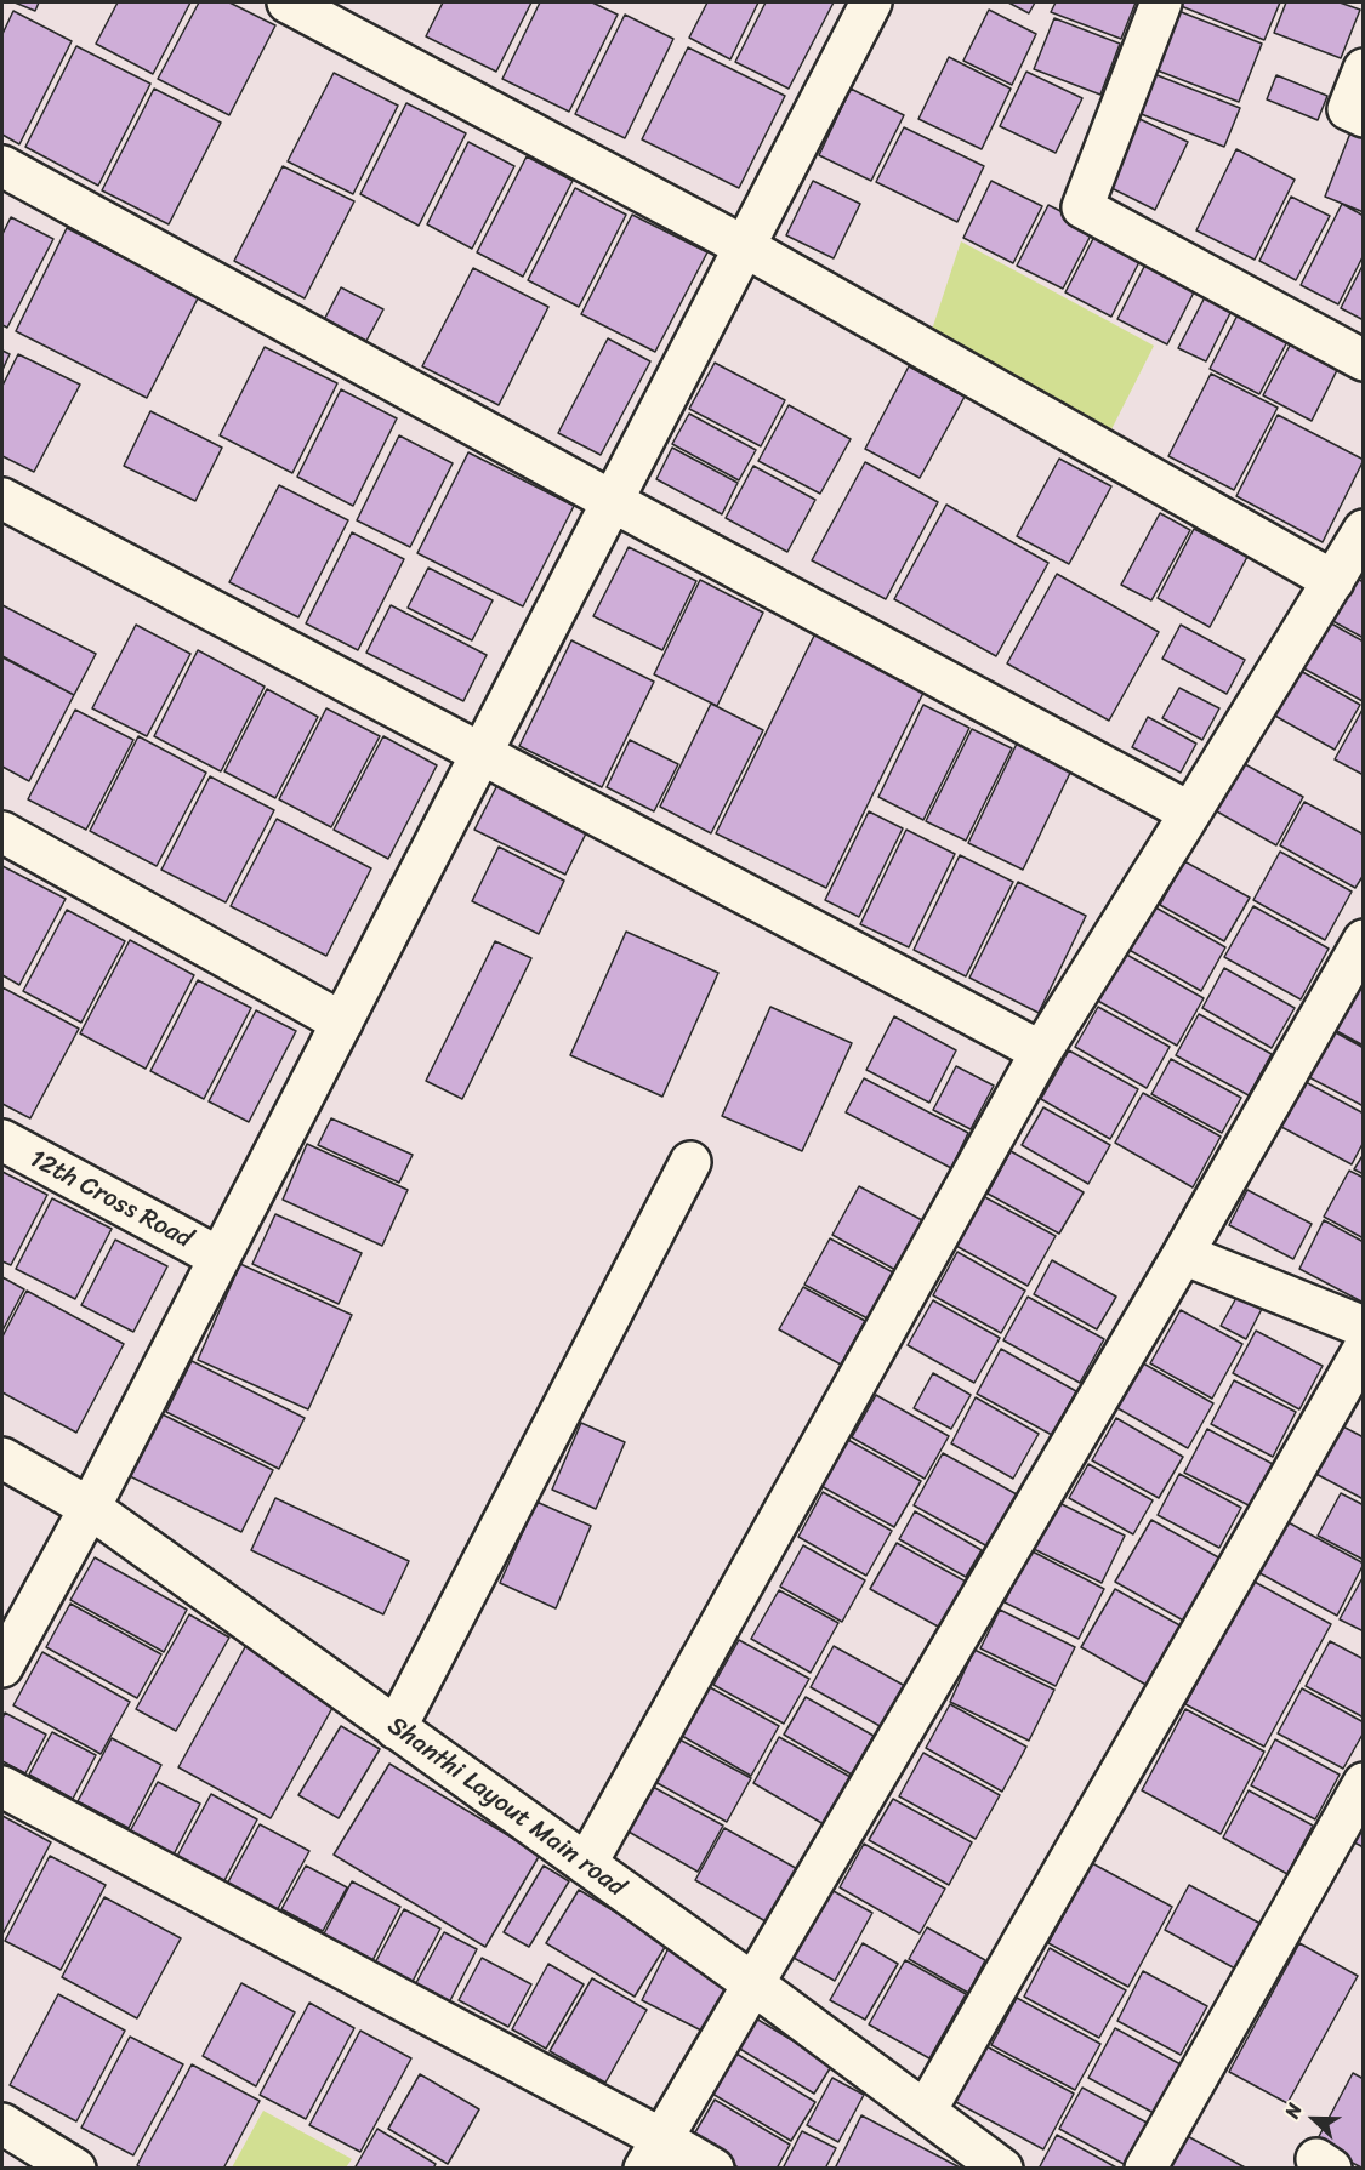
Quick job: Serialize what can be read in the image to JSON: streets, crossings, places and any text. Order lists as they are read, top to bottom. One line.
{"streets":{"street":["12th Cross Road","Shanthi Layout Main road"]},"north":"left"}
